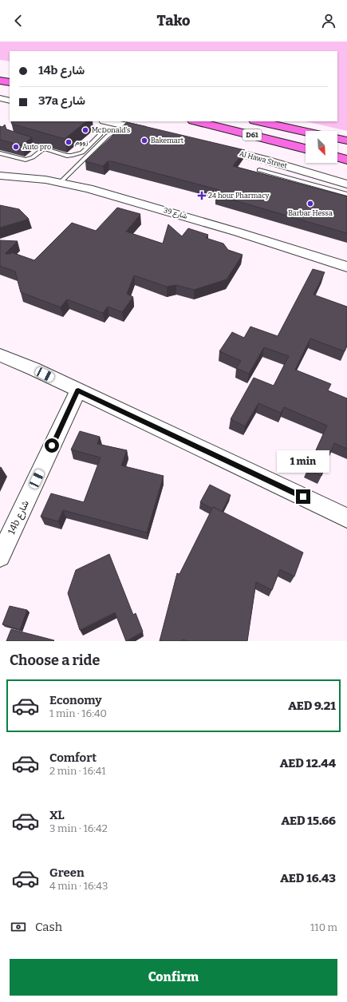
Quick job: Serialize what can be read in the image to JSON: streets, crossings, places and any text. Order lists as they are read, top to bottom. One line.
{"streets":{"main road":["D61"],"street":["Al Hawa Street","شارع 39","14b شارع"]},"places":{"other":["McDonald's","Bakemart","زووم","Auto pro","Barbar Hessa"],"health":["24 hour Pharmacy"]},"north":"bottom right","page":{"header":"Tako","banner":["14b شارع","37a شارع"],"bubble":"1 min","heading":"Choose a ride","list":[{"name":"Economy","note":"1 min · 16:40","value":"AED 9.21"},{"name":"Comfort","note":"2 min · 16:41","value":"AED 12.44"},{"name":"XL","note":"3 min · 16:42","value":"AED 15.66"},{"name":"Green","note":"4 min · 16:43","value":"AED 16.43"}],"pay":["Cash","110 m"],"buttons":"Confirm"}}
